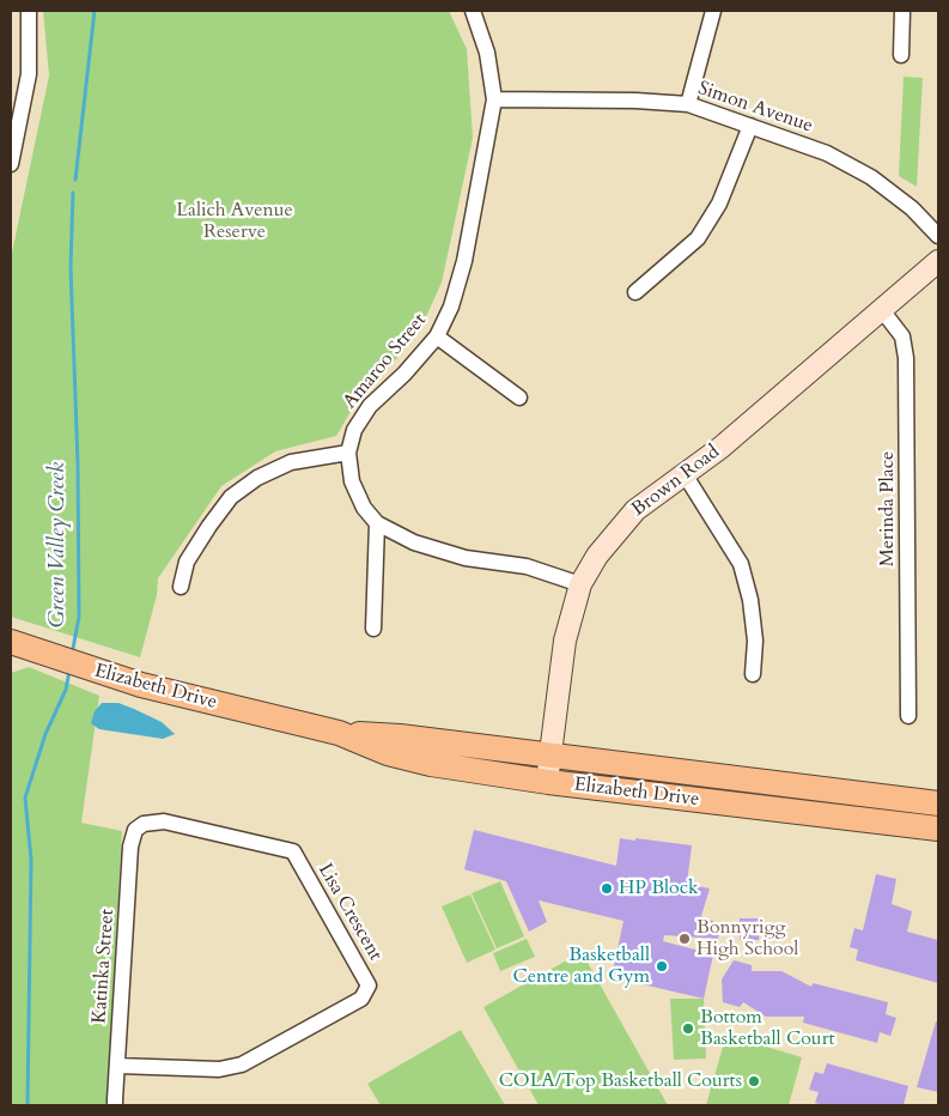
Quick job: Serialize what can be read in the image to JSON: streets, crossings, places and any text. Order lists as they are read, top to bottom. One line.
{"streets":{"main road":["Elizabeth Drive"],"street":["Simon Avenue","Amaroo Street","Brown Road","Merinda Place","Lisa Crescent","Katinka Street"]},"crossings":[["Simon Avenue","Amaroo Street"],["Amaroo Street","Brown Road"],["Brown Road","Merinda Place"],["Brown Road","Elizabeth Drive"],["Lisa Crescent","Katinka Street"]],"water":["Green Valley Creek"],"parks":["Lalich Avenue Reserve"],"places":["HP Block","Bonnyrigg High School","Basketball Centre and Gym","Bottom Basketball Court","COLA/Top Basketball Courts"]}
